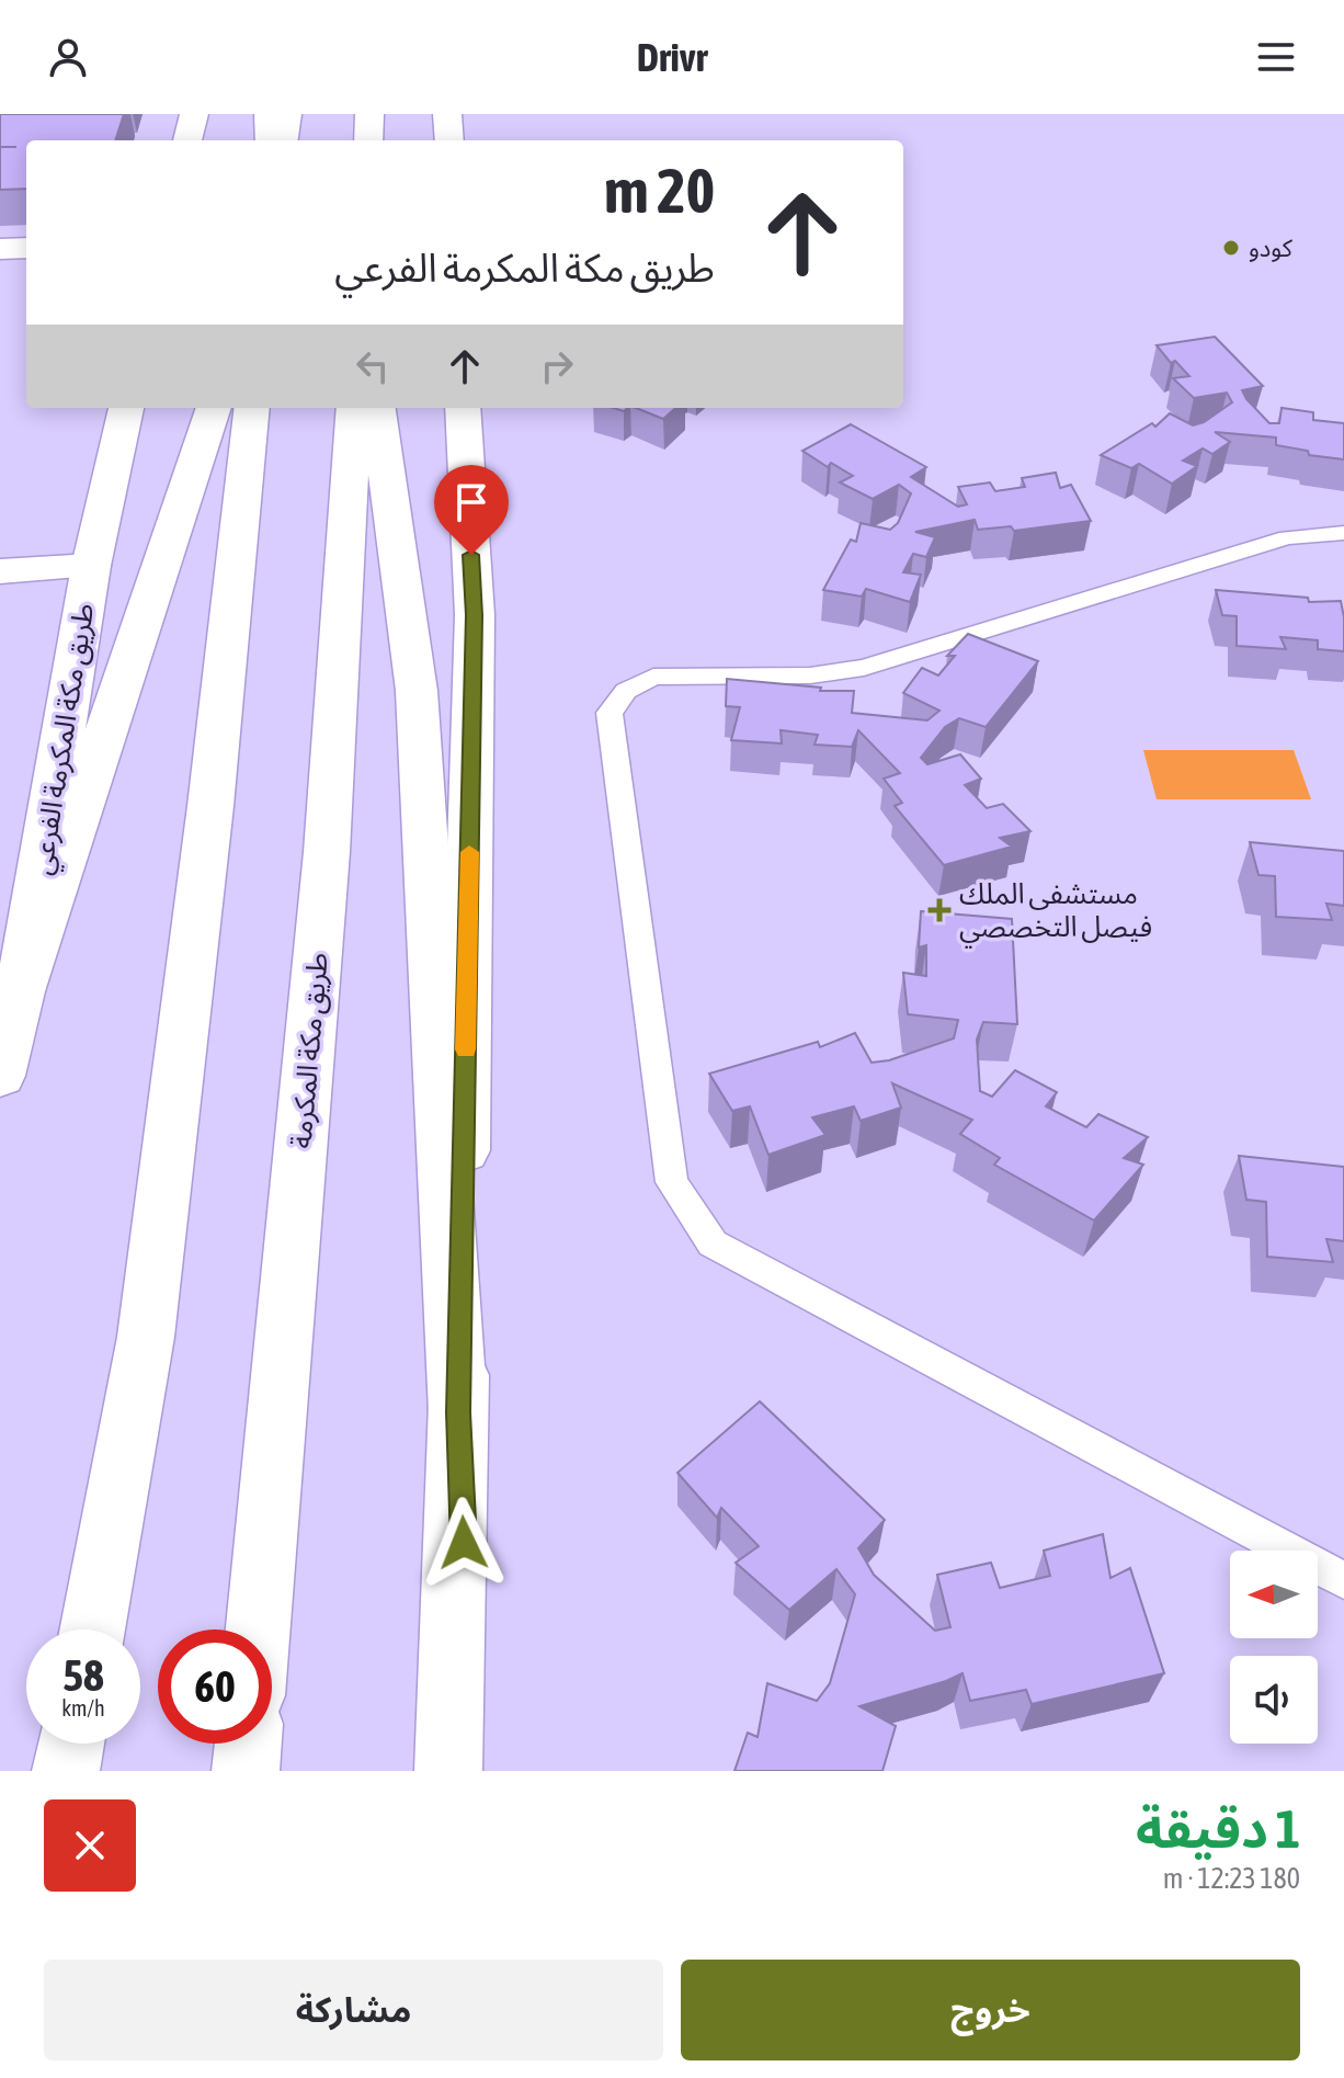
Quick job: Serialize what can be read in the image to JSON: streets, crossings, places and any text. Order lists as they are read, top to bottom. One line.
{"streets":{"main road":["طريق مكة المكرمة الفرعي","طريق مكة المكرمة"]},"places":{"other":["كودو"],"health":["مستشفى الملك فيصل التخصصي"]},"north":"left","page":{"header":"Drivr","turn":["20 m","طريق مكة المكرمة الفرعي"],"speed":"58 km/h","limit":"60","heading":["1 دقيقة","180 m · 12:23"],"buttons":["خروج","مشاركة"]}}
